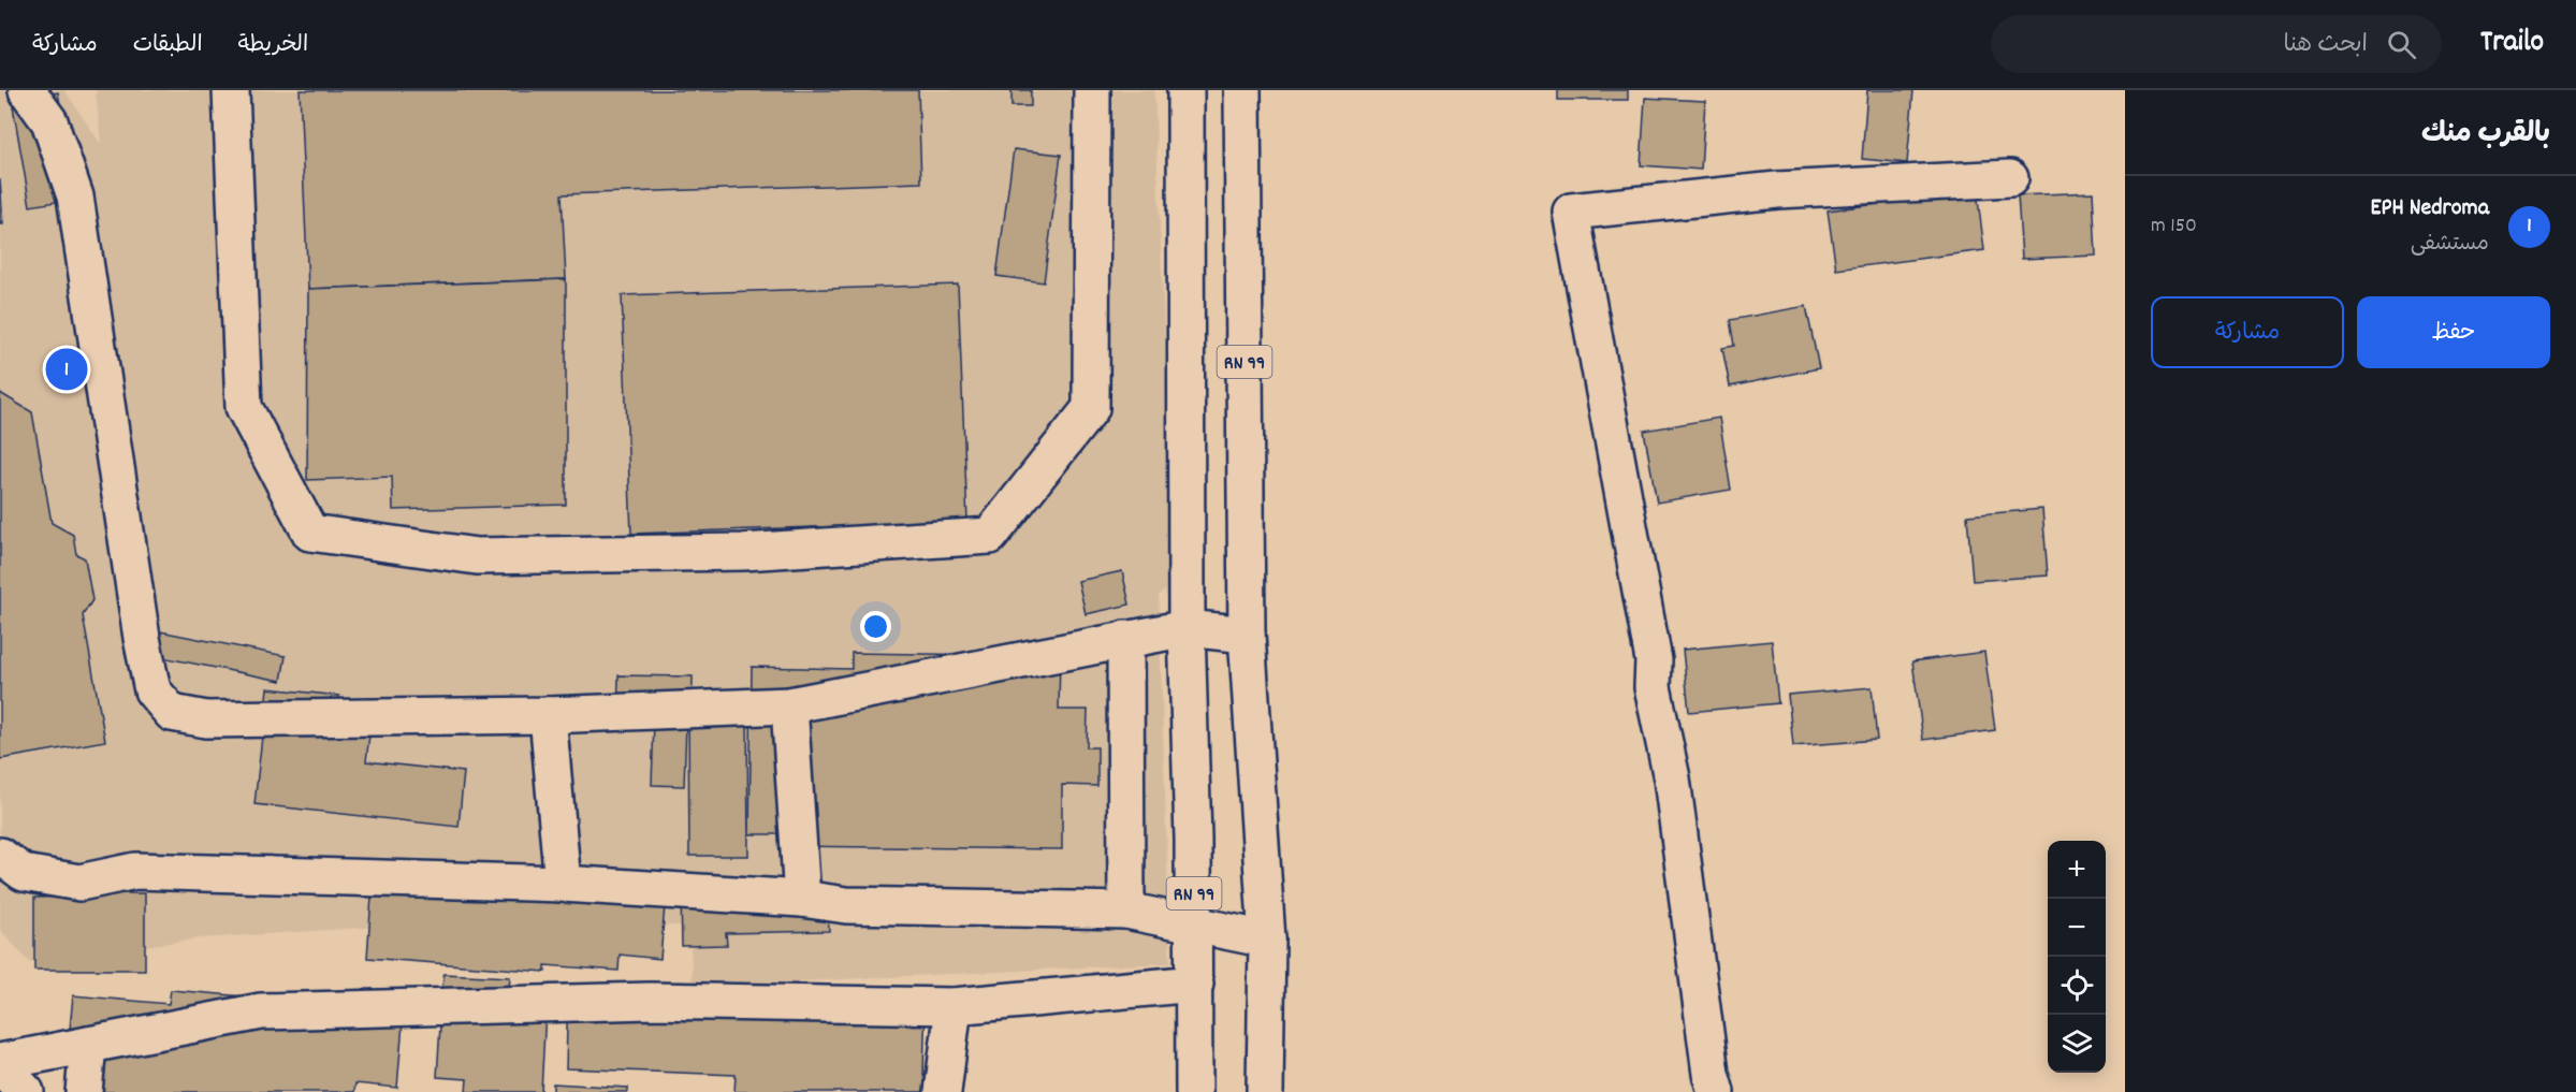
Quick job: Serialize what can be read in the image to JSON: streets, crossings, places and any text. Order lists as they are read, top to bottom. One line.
{"streets":{"street":["RN 99"]},"page":{"header":"Trailo","search":"ابحث هنا","nav":["الخريطة","الطبقات","مشاركة"],"heading":"بالقرب منك","list":[{"mark":"1","name":"EPH Nedroma","note":"مستشفى","value":"150 m"}],"buttons":["حفظ","مشاركة"],"pins":"1","map_buttons":["+","−"]}}
